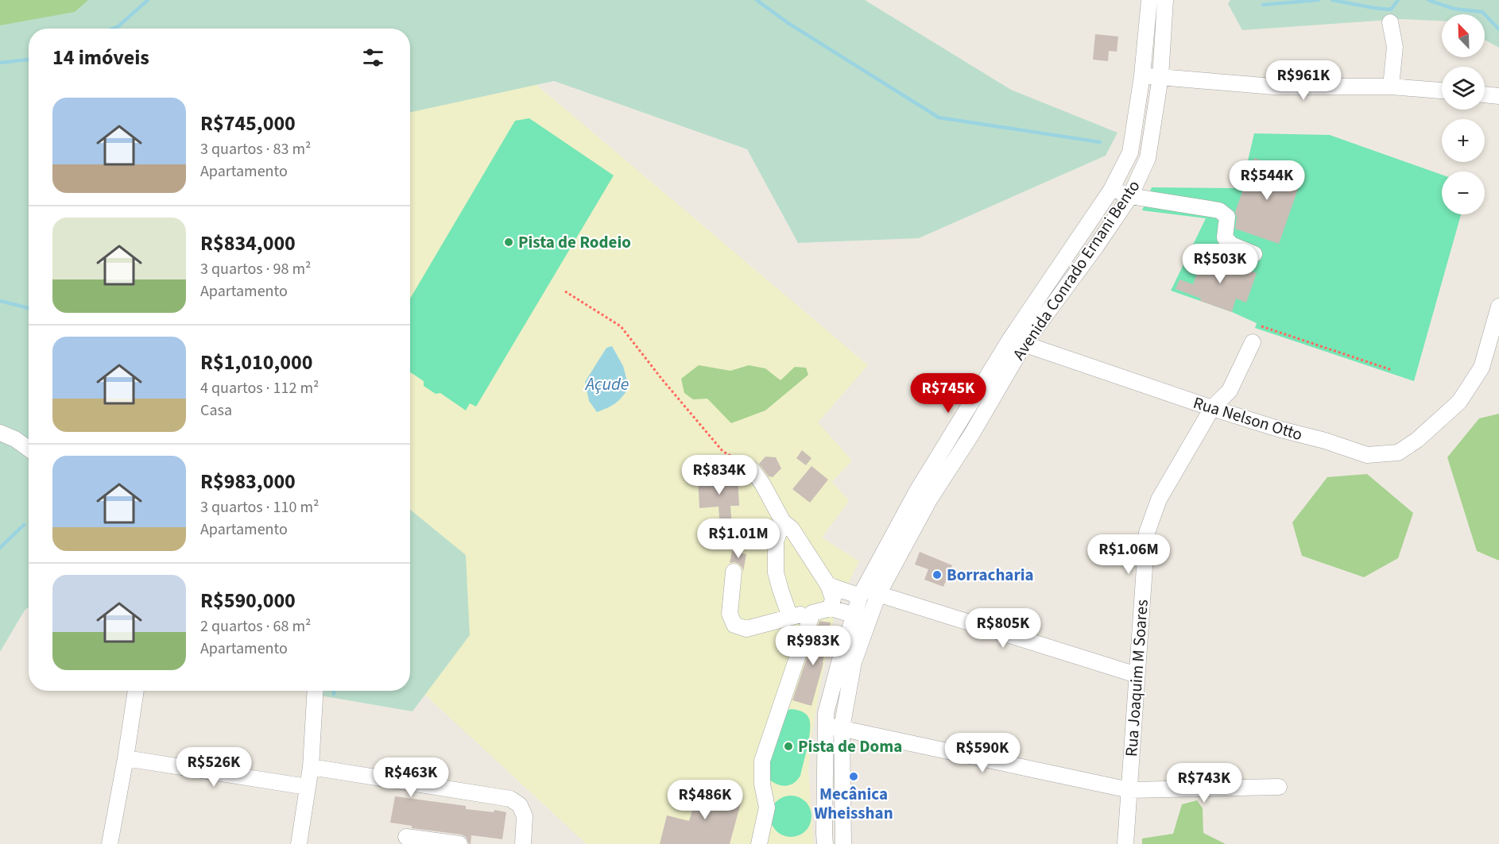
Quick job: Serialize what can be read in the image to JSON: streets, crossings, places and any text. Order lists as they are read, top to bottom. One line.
{"streets":{"street":["Avenida Conrado Ernani Bento","Rua Nelson Otto","Rua Joaquim M Soares"]},"crossings":[["Avenida Conrado Ernani Bento","Rua Nelson Otto"],["Rua Nelson Otto","Rua Joaquim M Soares"]],"water":["Açude"],"places":["Pista de Rodeio","Borracharia","Pista de Doma","Mecânica Wheisshan"],"north":"top left","page":{"map_buttons":["+","−"],"heading":"14 imóveis","price":["R$961K","R$544K","R$503K","R$745K","R$834K","R$1.01M","R$1.06M","R$805K","R$983K","R$590K","R$526K","R$463K","R$743K","R$486K"],"list":[{"name":"R$745,000","note":"3 quartos · 83 m² · Apartamento"},{"name":"R$834,000","note":"3 quartos · 98 m² · Apartamento"},{"name":"R$1,010,000","note":"4 quartos · 112 m² · Casa"},{"name":"R$983,000","note":"3 quartos · 110 m² · Apartamento"},{"name":"R$590,000","note":"2 quartos · 68 m² · Apartamento"}]}}
